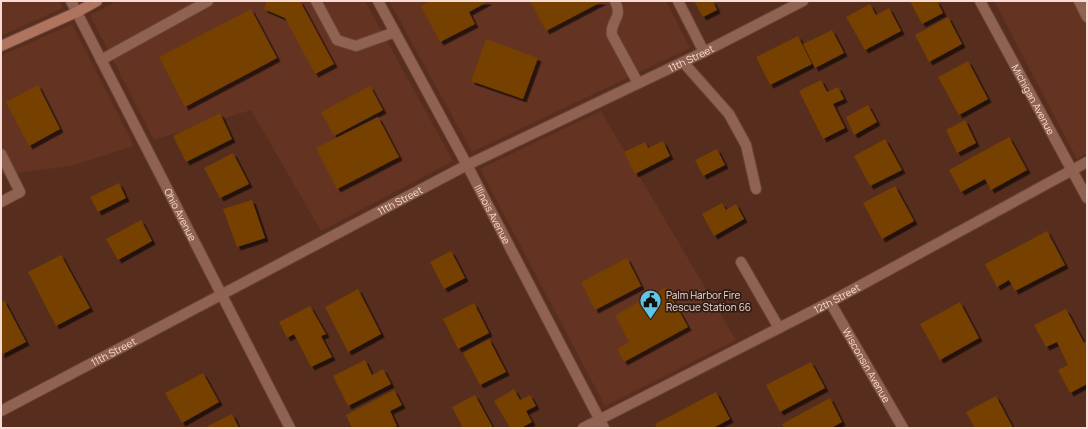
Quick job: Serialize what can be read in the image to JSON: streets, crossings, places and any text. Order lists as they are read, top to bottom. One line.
{"streets":{"street":["11th Street","Michigan Avenue","Ohio Avenue","Illinois Avenue","12th Street","Wisconsin Avenue"]},"crossings":[["11th Street","Ohio Avenue"],["11th Street","Illinois Avenue"],["Michigan Avenue","12th Street"],["Illinois Avenue","12th Street"],["12th Street","Wisconsin Avenue"]],"places":{"public building":["Palm Harbor Fire Rescue Station 66"]}}
